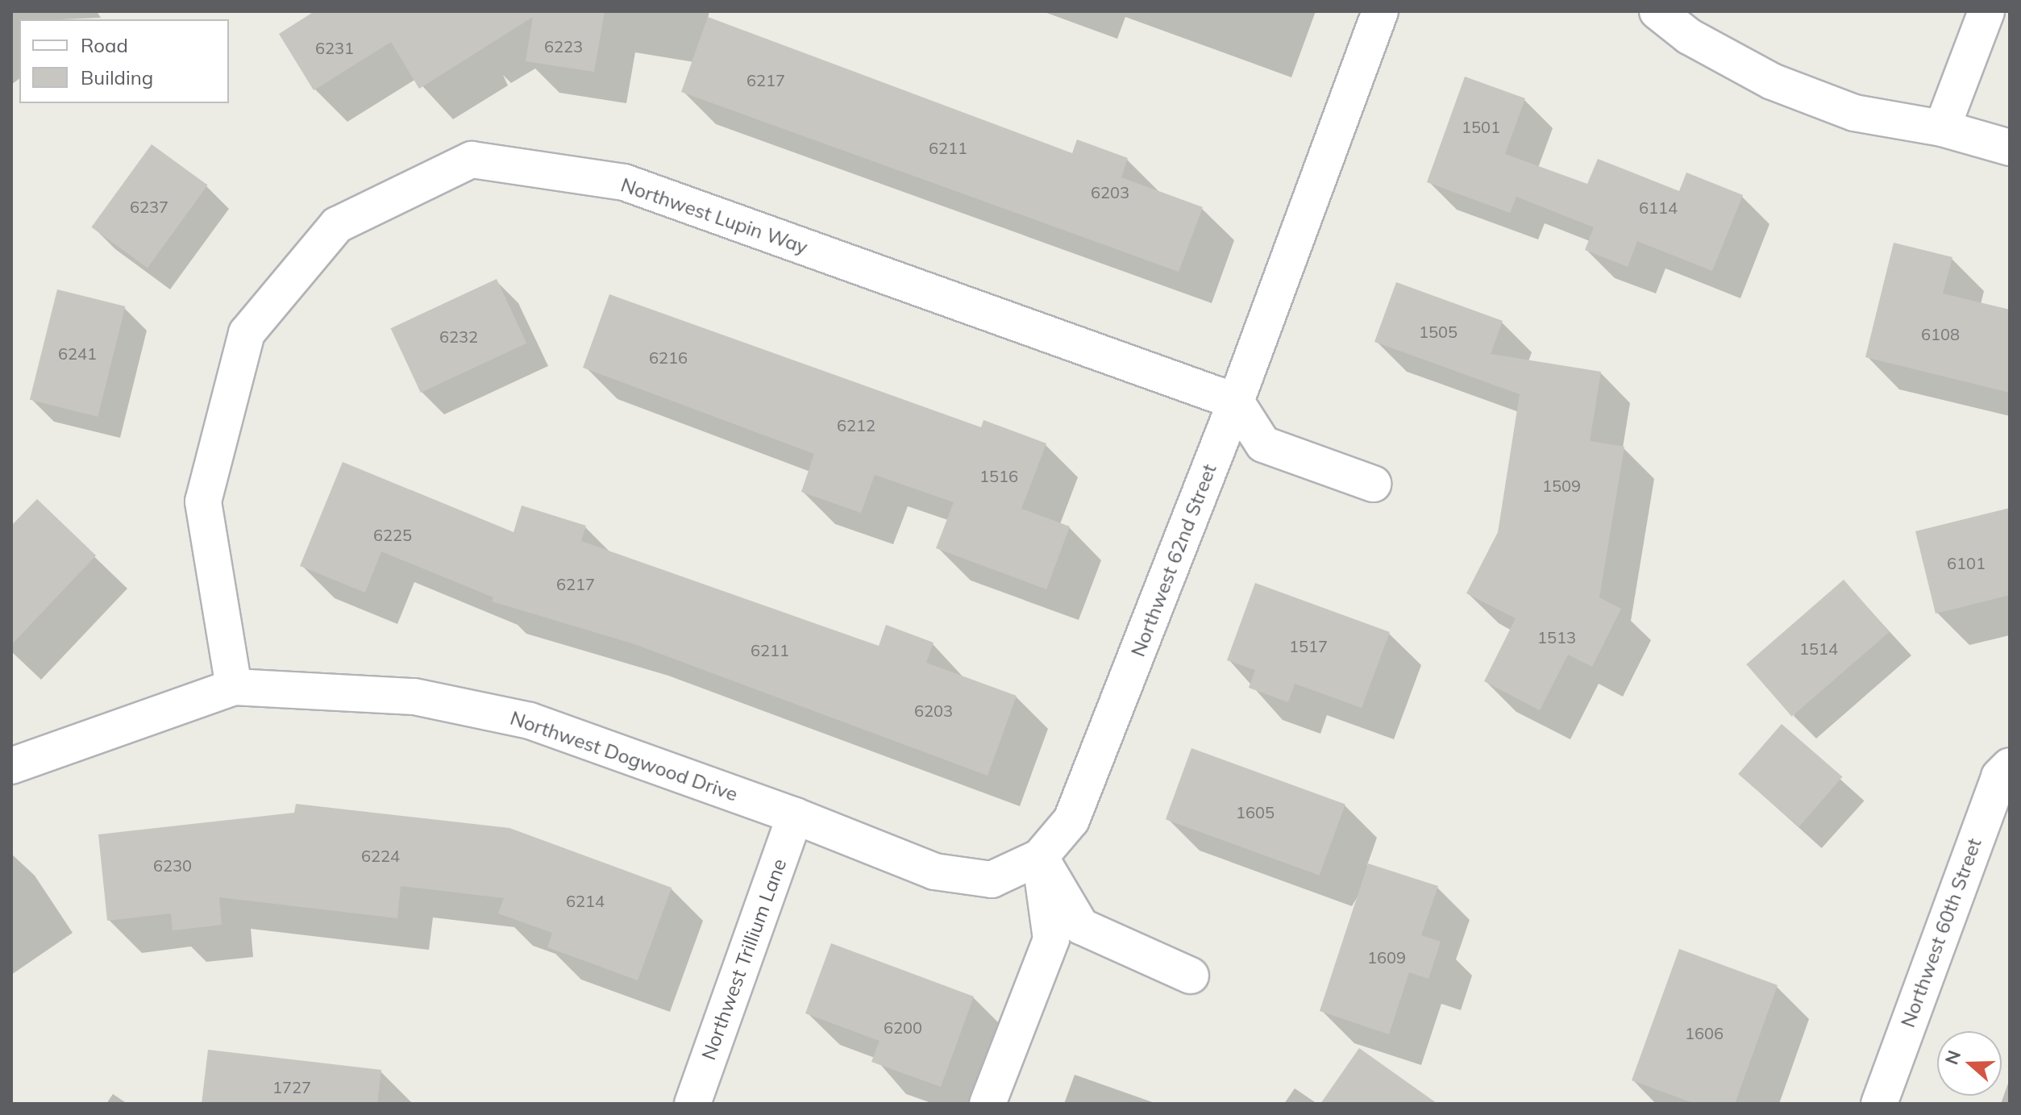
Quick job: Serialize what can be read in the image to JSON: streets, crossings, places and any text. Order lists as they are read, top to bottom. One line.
{"streets":{"street":["Northwest Lupin Way","Northwest 62nd Street","Northwest Dogwood Drive","Northwest 60th Street","Northwest Trillium Lane"]},"crossings":[["Northwest Lupin Way","Northwest 62nd Street"],["Northwest Lupin Way","Northwest Dogwood Drive"],["Northwest 62nd Street","Northwest Dogwood Drive"],["Northwest Dogwood Drive","Northwest Trillium Lane"]],"house_numbers":["6223","6231","6217","1501","6211","6203","6237","6114","1505","6108","6232","6241","6216","6212","1516","1509","6225","6101","6217","1513","1517","1514","6211","6203","1605","6224","6230","6214","1609","6200","1606","1727"],"legend":["Road","Building"],"north":"left"}
